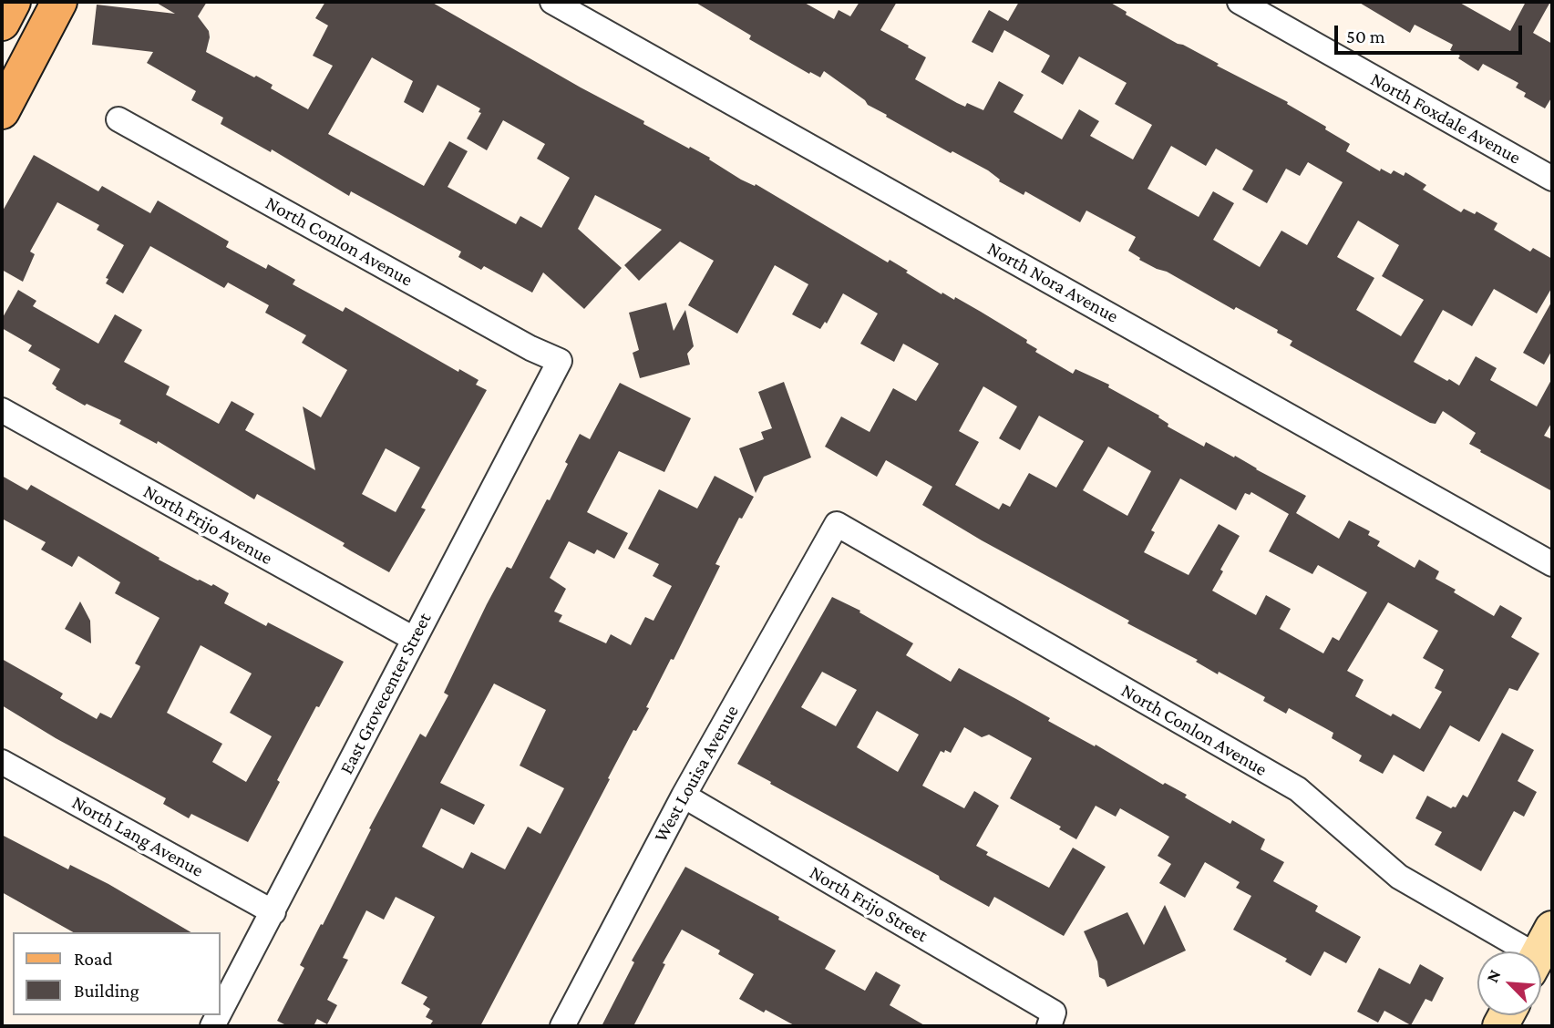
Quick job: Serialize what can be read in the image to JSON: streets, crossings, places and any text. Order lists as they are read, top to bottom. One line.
{"streets":{"street":["North Foxdale Avenue","North Conlon Avenue","North Nora Avenue","North Frijo Avenue","East Grovecenter Street","West Louisa Avenue","North Lang Avenue","North Frijo Street"]},"crossings":[["North Conlon Avenue","East Grovecenter Street"],["North Conlon Avenue","West Louisa Avenue"],["North Frijo Avenue","East Grovecenter Street"],["East Grovecenter Street","North Lang Avenue"],["West Louisa Avenue","North Frijo Street"]],"legend":["Road","Building"],"scale_bar":"50 m","north":"top left"}
